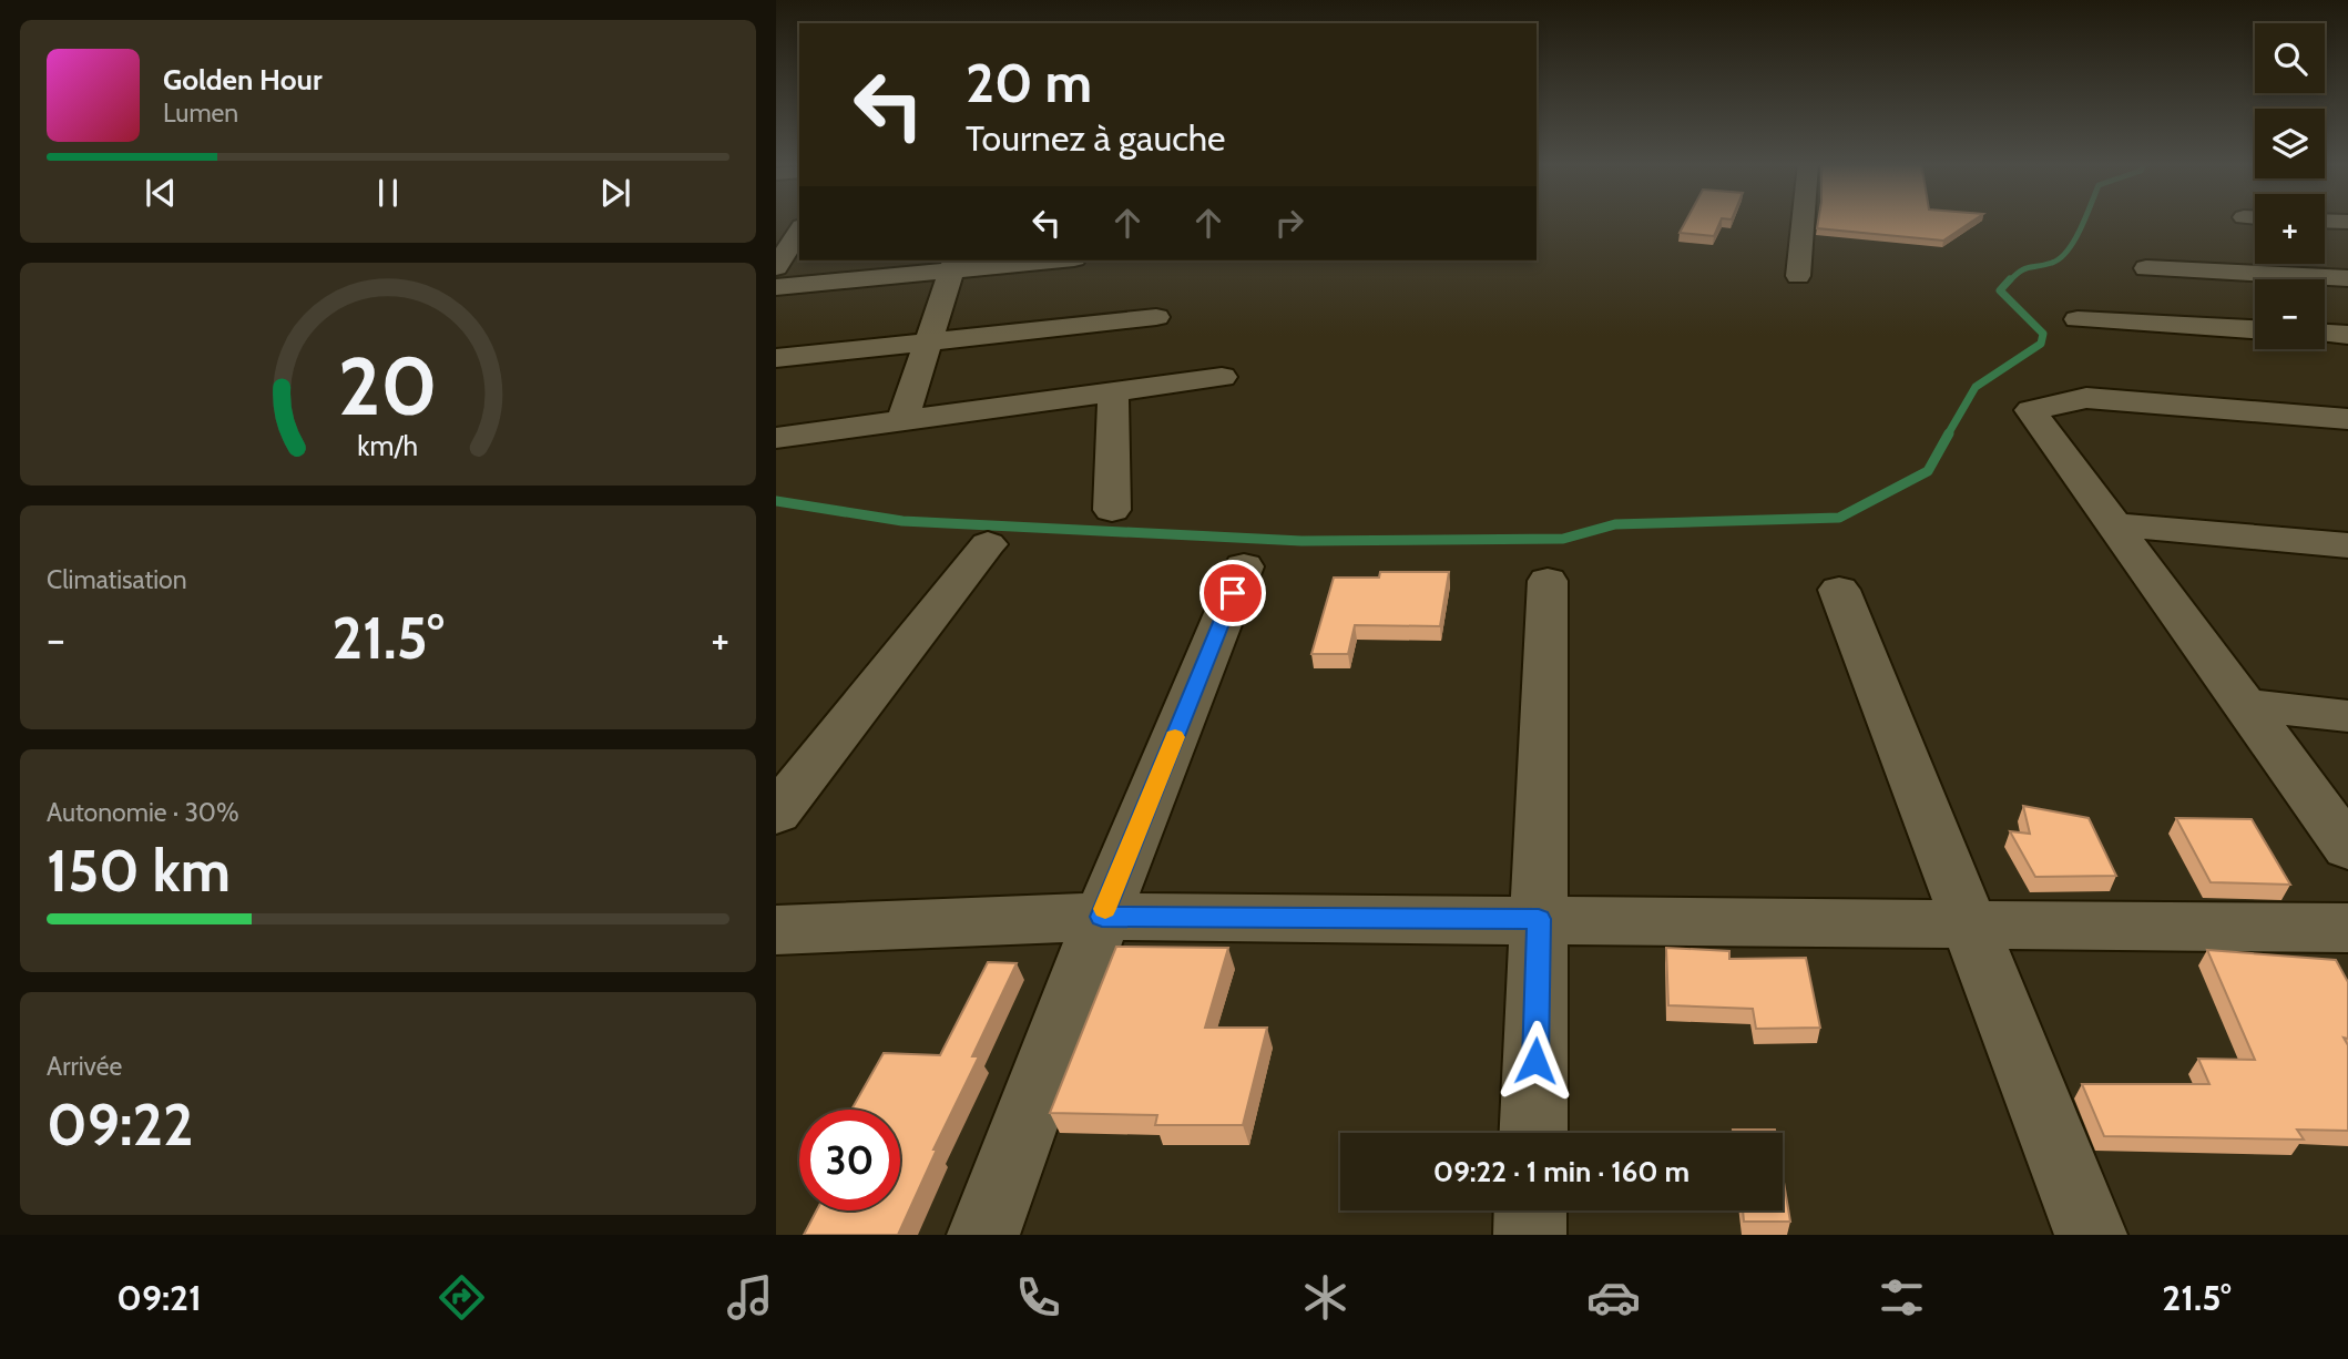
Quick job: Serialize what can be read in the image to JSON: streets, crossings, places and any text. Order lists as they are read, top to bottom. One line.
{"page":{"map_buttons":["+","−"],"turn":["20 m","Tournez à gauche"],"song":["Golden Hour","Lumen"],"tile":["Climatisation",["Autonomie · 30%","150 km"],["Arrivée","09:22"]],"heat":["−","21.5°","+"],"limit":"30","trip":"09:22 · 1 min · 160 m","tabs":["09:21","21.5°"],"gauge":["20","km/h"]}}
